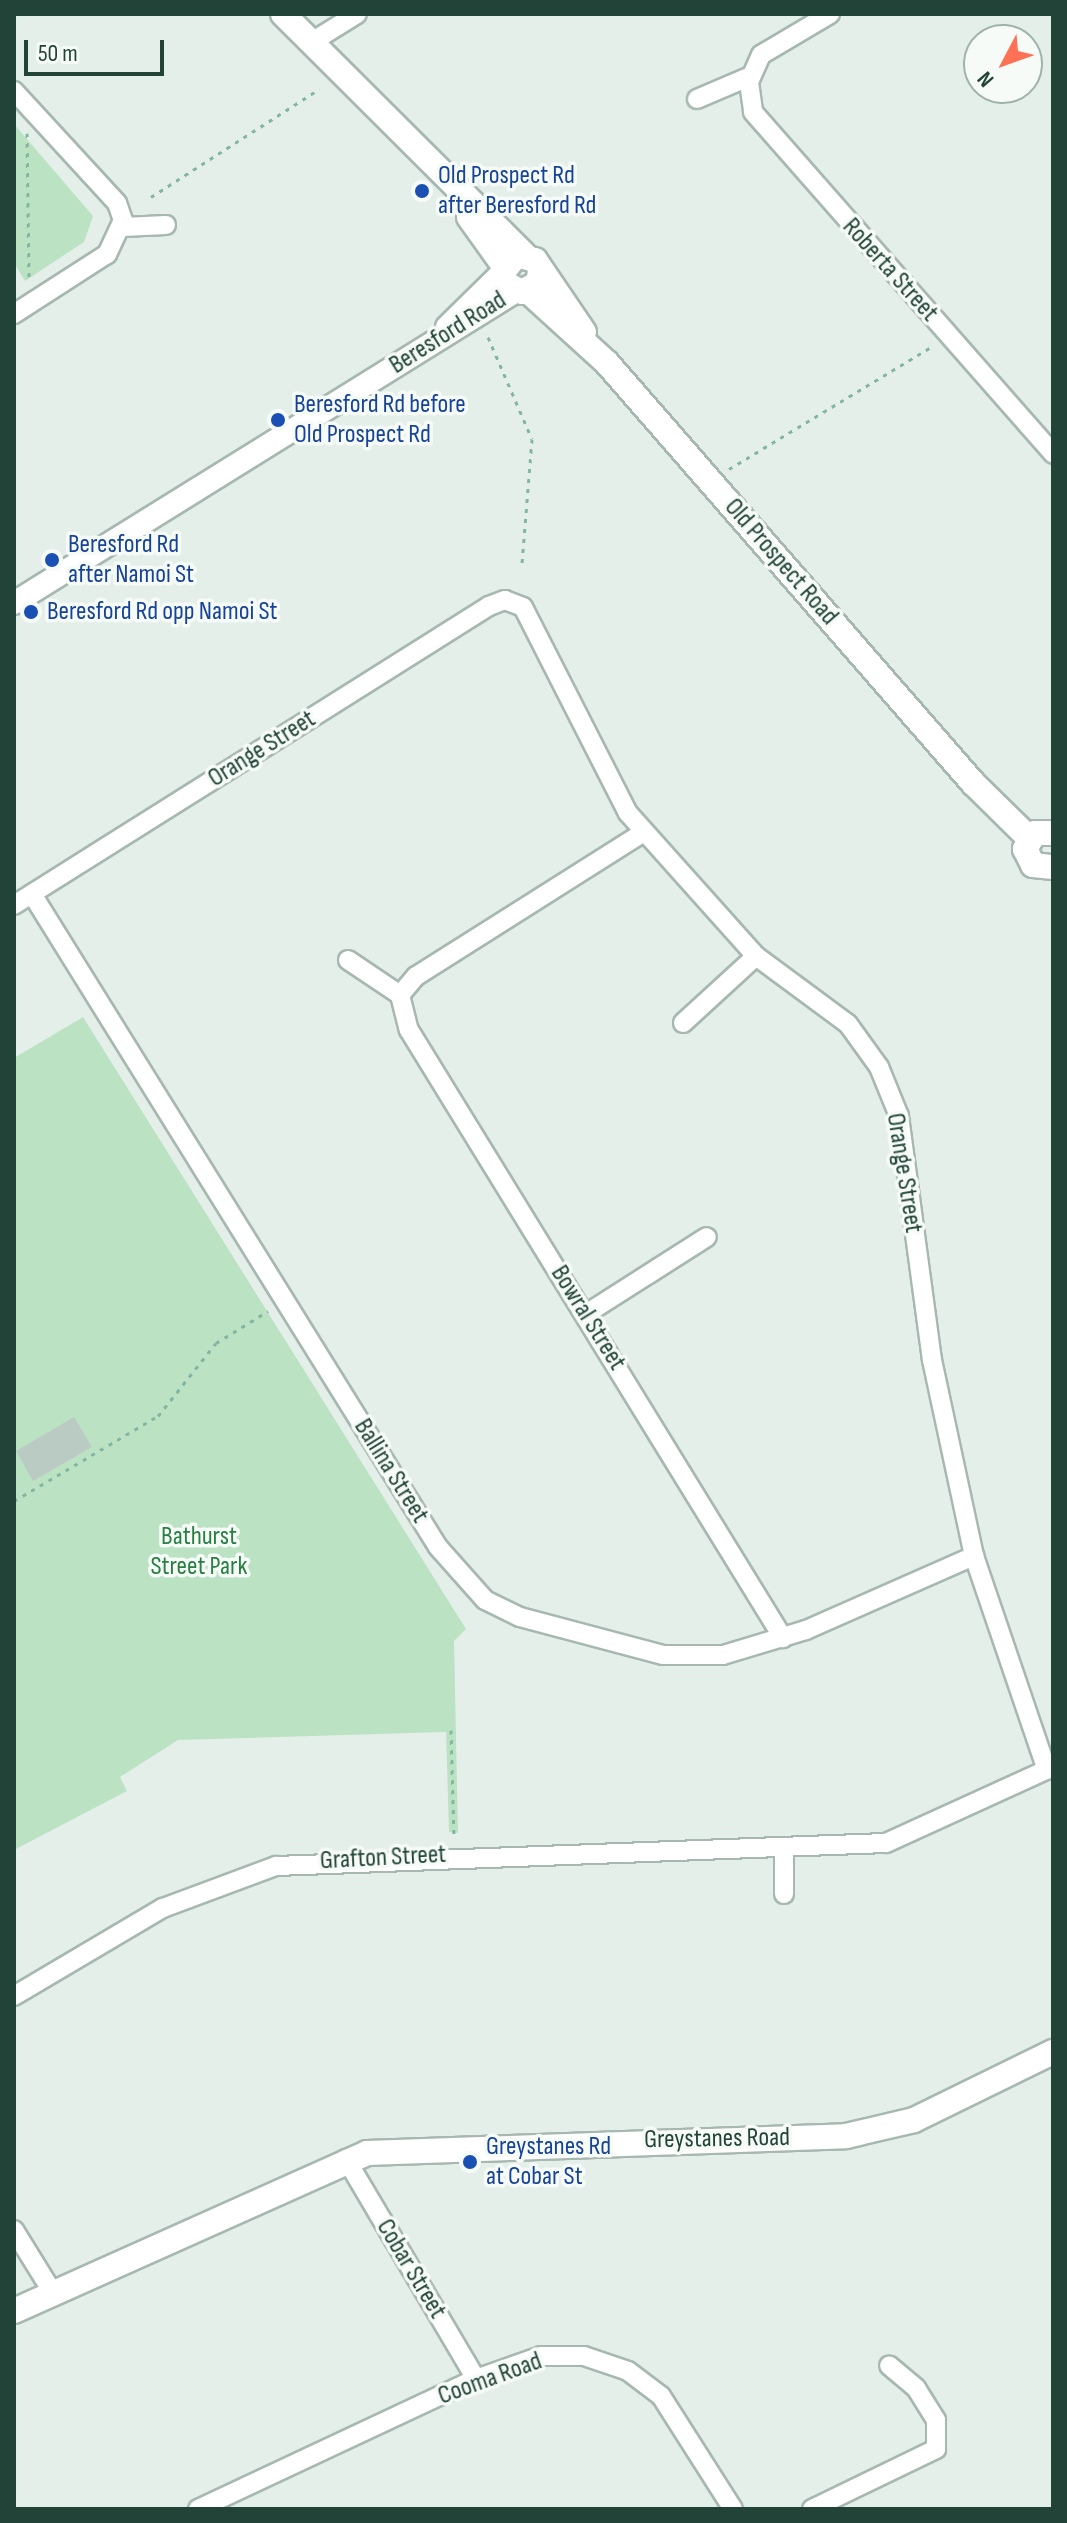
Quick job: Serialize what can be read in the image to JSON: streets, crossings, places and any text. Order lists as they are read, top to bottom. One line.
{"streets":{"main road":["Old Prospect Road","Greystanes Road"],"street":["Roberta Street","Beresford Road","Orange Street","Bowral Street","Ballina Street","Grafton Street","Cobar Street","Cooma Road"]},"crossings":[["Beresford Road","Old Prospect Road"],["Orange Street","Ballina Street"],["Orange Street","Grafton Street"],["Bowral Street","Ballina Street"],["Greystanes Road","Cobar Street"],["Cobar Street","Cooma Road"]],"parks":["Bathurst Street Park"],"places":["Old Prospect Rd after Beresford Rd","Beresford Rd before Old Prospect Rd","Beresford Rd after Namoi St","Beresford Rd opp Namoi St","Greystanes Rd at Cobar St"],"scale_bar":"50 m","north":"bottom left"}
